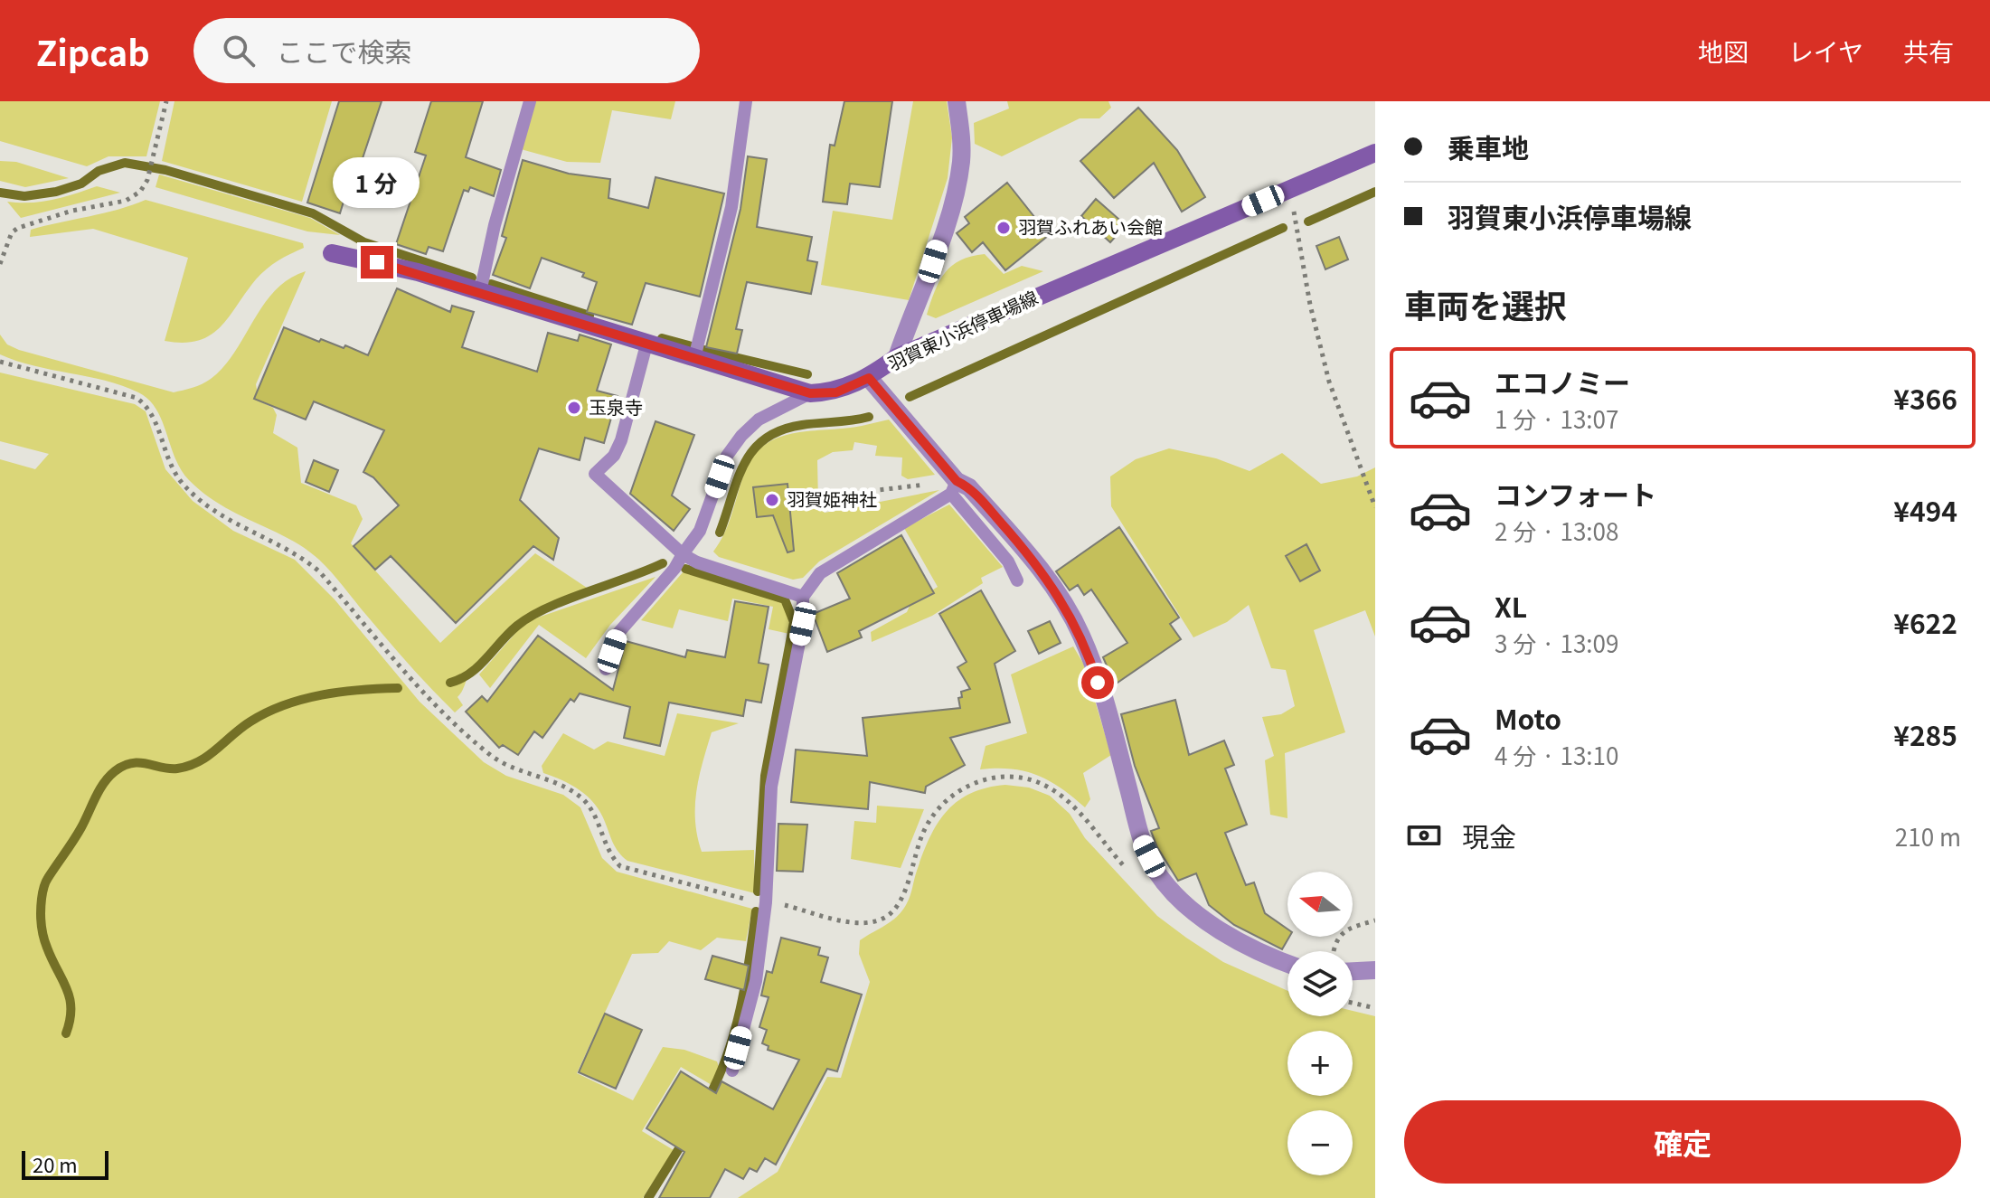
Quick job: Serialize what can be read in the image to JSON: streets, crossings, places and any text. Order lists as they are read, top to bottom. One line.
{"streets":{"main road":["羽賀東小浜停車場線"]},"places":["羽賀ふれあい会館","玉泉寺","羽賀姫神社"],"scale_bar":"20 m","north":"left","page":{"header":"Zipcab","search":"ここで検索","nav":["地図","レイヤ","共有"],"banner":["乗車地","羽賀東小浜停車場線"],"bubble":"1 分","heading":"車両を選択","list":[{"name":"エコノミー","note":"1 分 · 13:07","value":"¥366"},{"name":"コンフォート","note":"2 分 · 13:08","value":"¥494"},{"name":"XL","note":"3 分 · 13:09","value":"¥622"},{"name":"Moto","note":"4 分 · 13:10","value":"¥285"}],"pay":["現金","210 m"],"map_buttons":["+","−"],"buttons":"確定","scale":"20 m"}}
